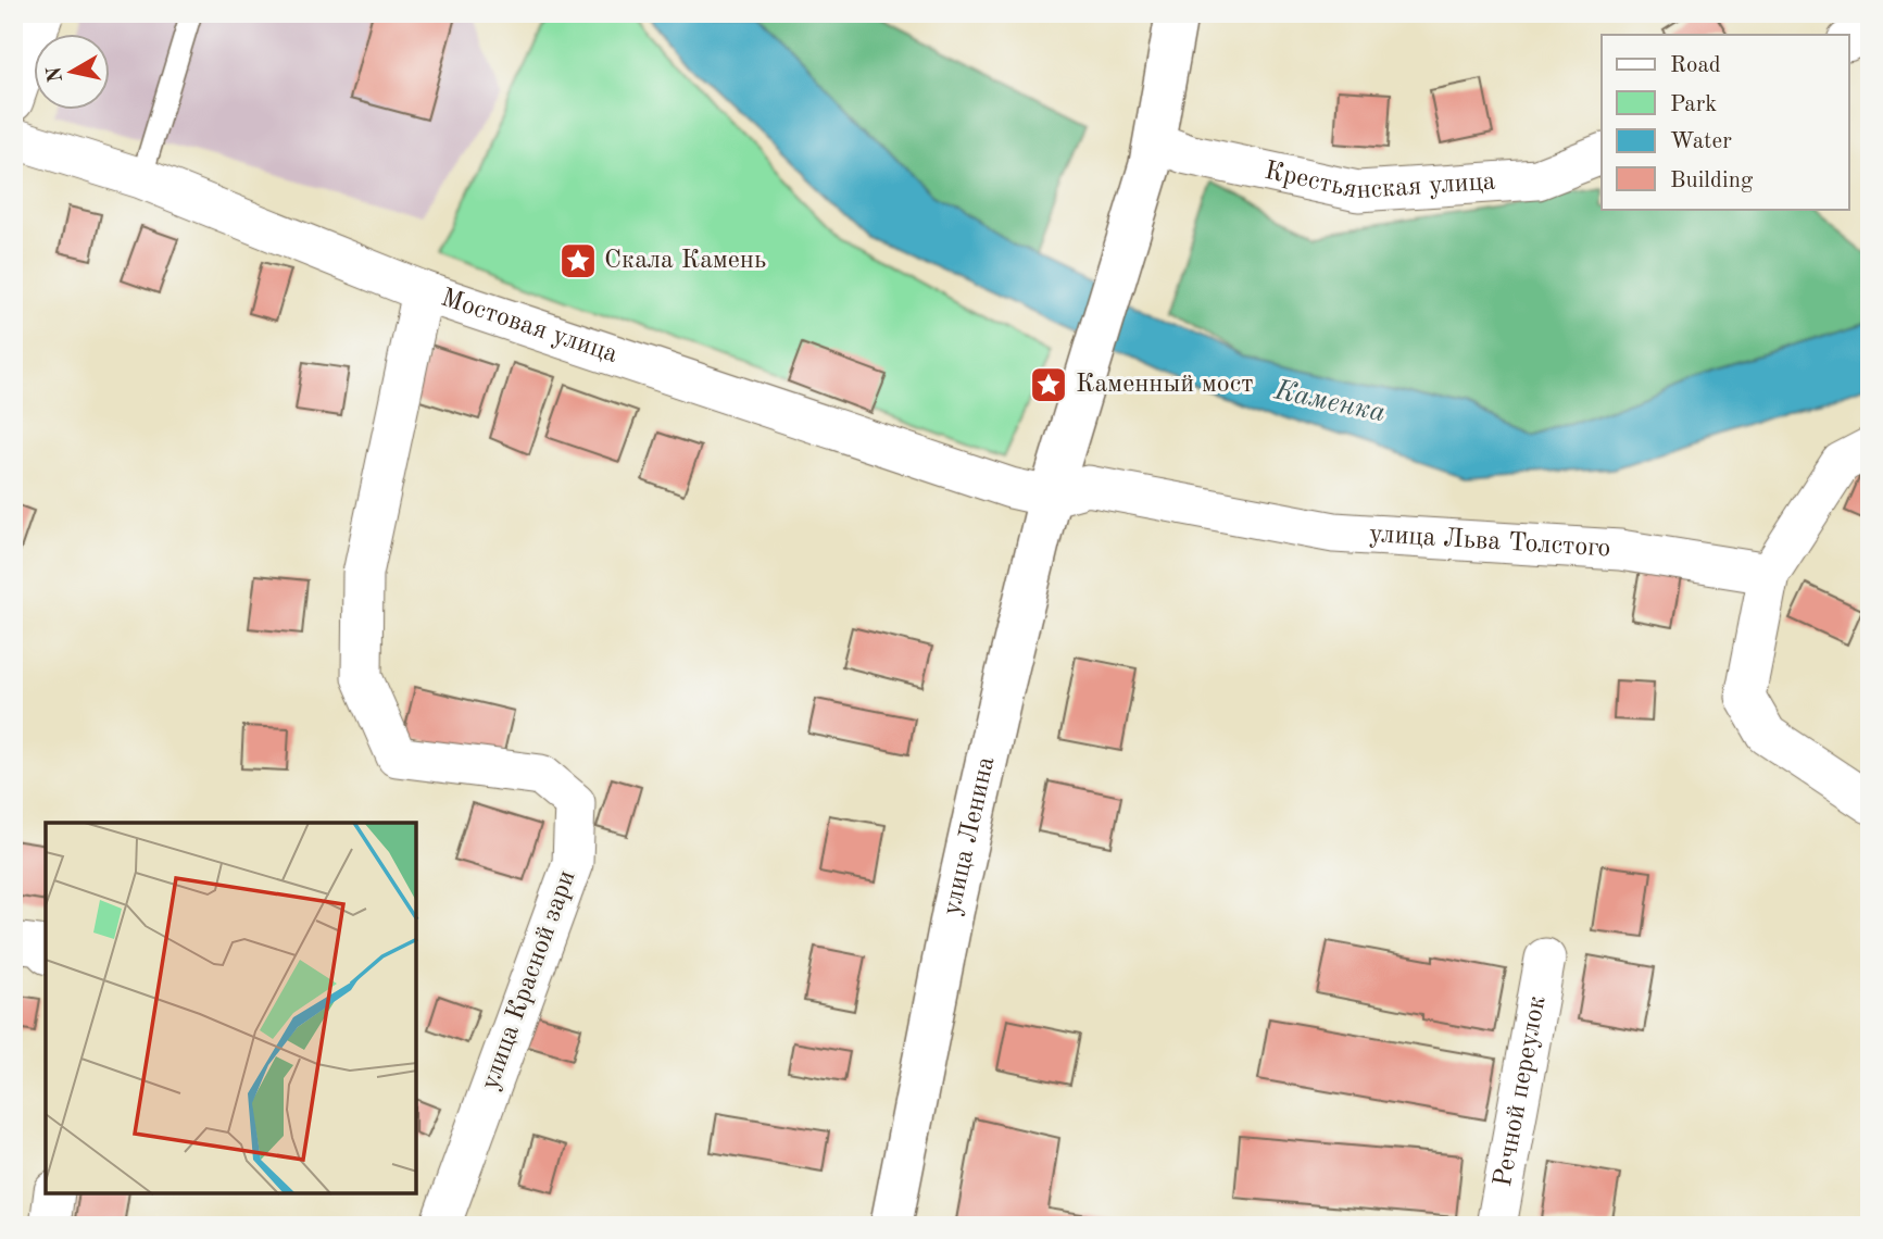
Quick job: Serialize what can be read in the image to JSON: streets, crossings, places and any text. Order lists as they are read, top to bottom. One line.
{"streets":{"main road":["улица Ленина"],"street":["Крестьянская улица","Мостовая улица","улица Льва Толстого","улица Красной зари","Речной переулок"]},"crossings":[["Крестьянская улица","улица Ленина"],["Мостовая улица","улица Льва Толстого"],["Мостовая улица","улица Ленина"],["Мостовая улица","улица Красной зари"],["улица Льва Толстого","улица Ленина"]],"water":["Каменка"],"places":{"place":["Скала Камень","Каменный мост"]},"legend":["Road","Park","Water","Building"],"north":"left"}
